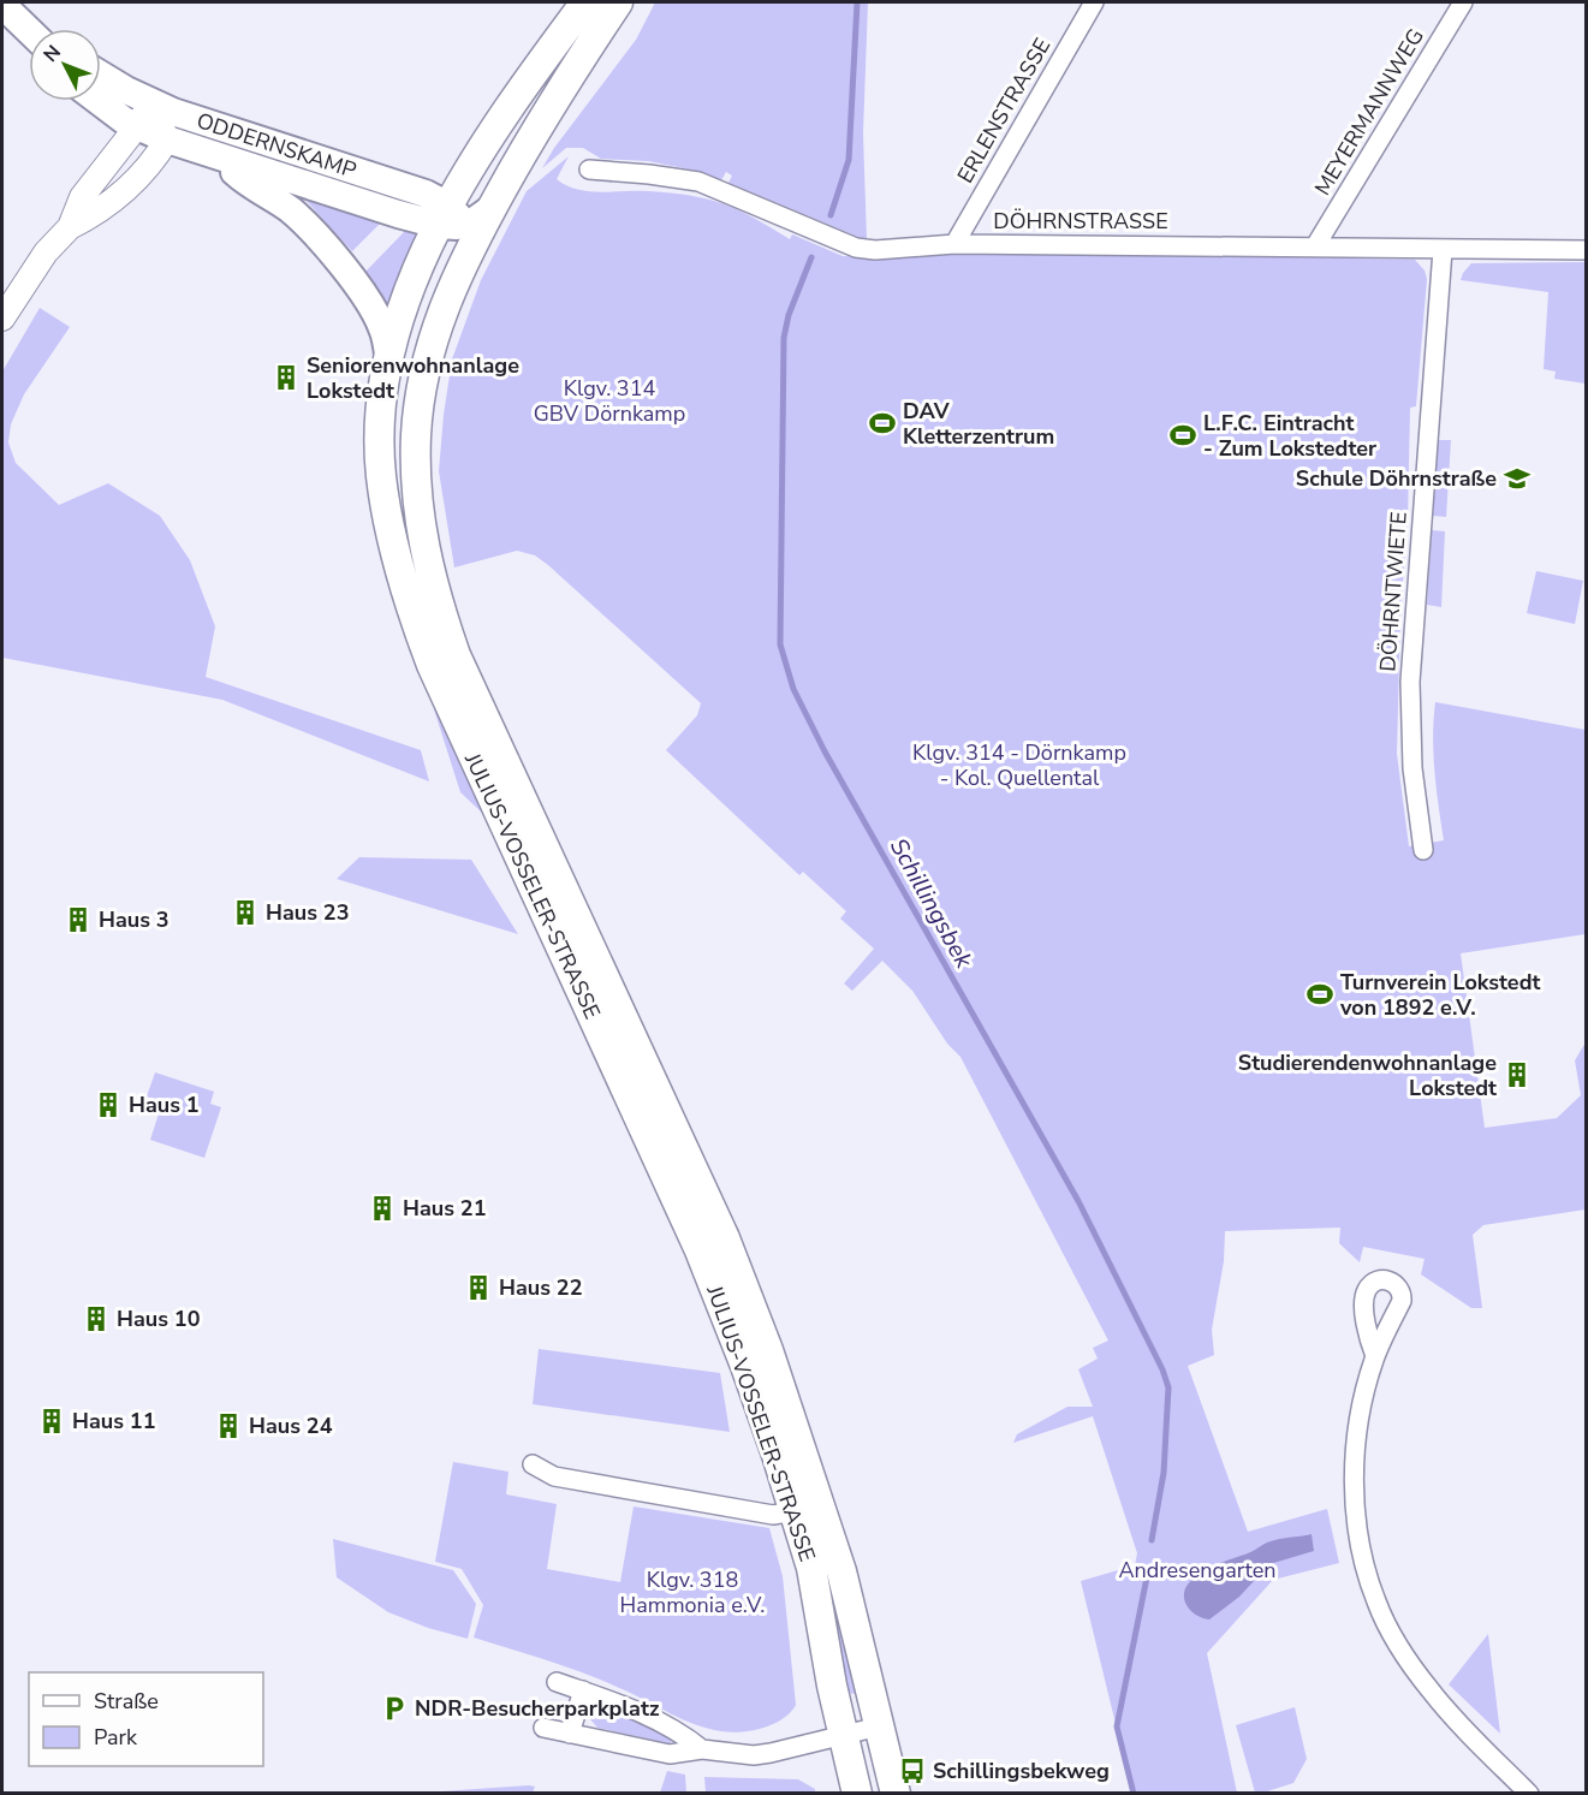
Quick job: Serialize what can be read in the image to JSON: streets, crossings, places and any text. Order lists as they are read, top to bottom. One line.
{"streets":{"main road":["ODDERNSKAMP","JULIUS-VOSSELER-STRASSE"],"street":["ERLENSTRASSE","MEYERMANNWEG","DÖHRNSTRASSE","DÖHRNTWIETE"]},"crossings":[["ERLENSTRASSE","DÖHRNSTRASSE"],["MEYERMANNWEG","DÖHRNSTRASSE"],["ODDERNSKAMP","JULIUS-VOSSELER-STRASSE"],["DÖHRNSTRASSE","DÖHRNTWIETE"]],"water":["Schillingsbek"],"parks":["Klgv. 314 GBV Dörnkamp","Klgv. 314 - Dörnkamp - Kol. Quellental","Andresengarten","Klgv. 318 Hammonia e.V."],"places":{"building":["Seniorenwohnanlage Lokstedt","Haus 23","Haus 3","Studierendenwohnanlage Lokstedt","Haus 1","Haus 21","Haus 22","Haus 10","Haus 11","Haus 24"],"sports":["DAV Kletterzentrum","L.F.C. Eintracht - Zum Lokstedter","Turnverein Lokstedt von 1892 e.V."],"school or university":["Schule Döhrnstraße"],"parking":["NDR-Besucherparkplatz"],"bus stop":["Schillingsbekweg"]},"legend":["Straße","Park"],"north":"top left"}
